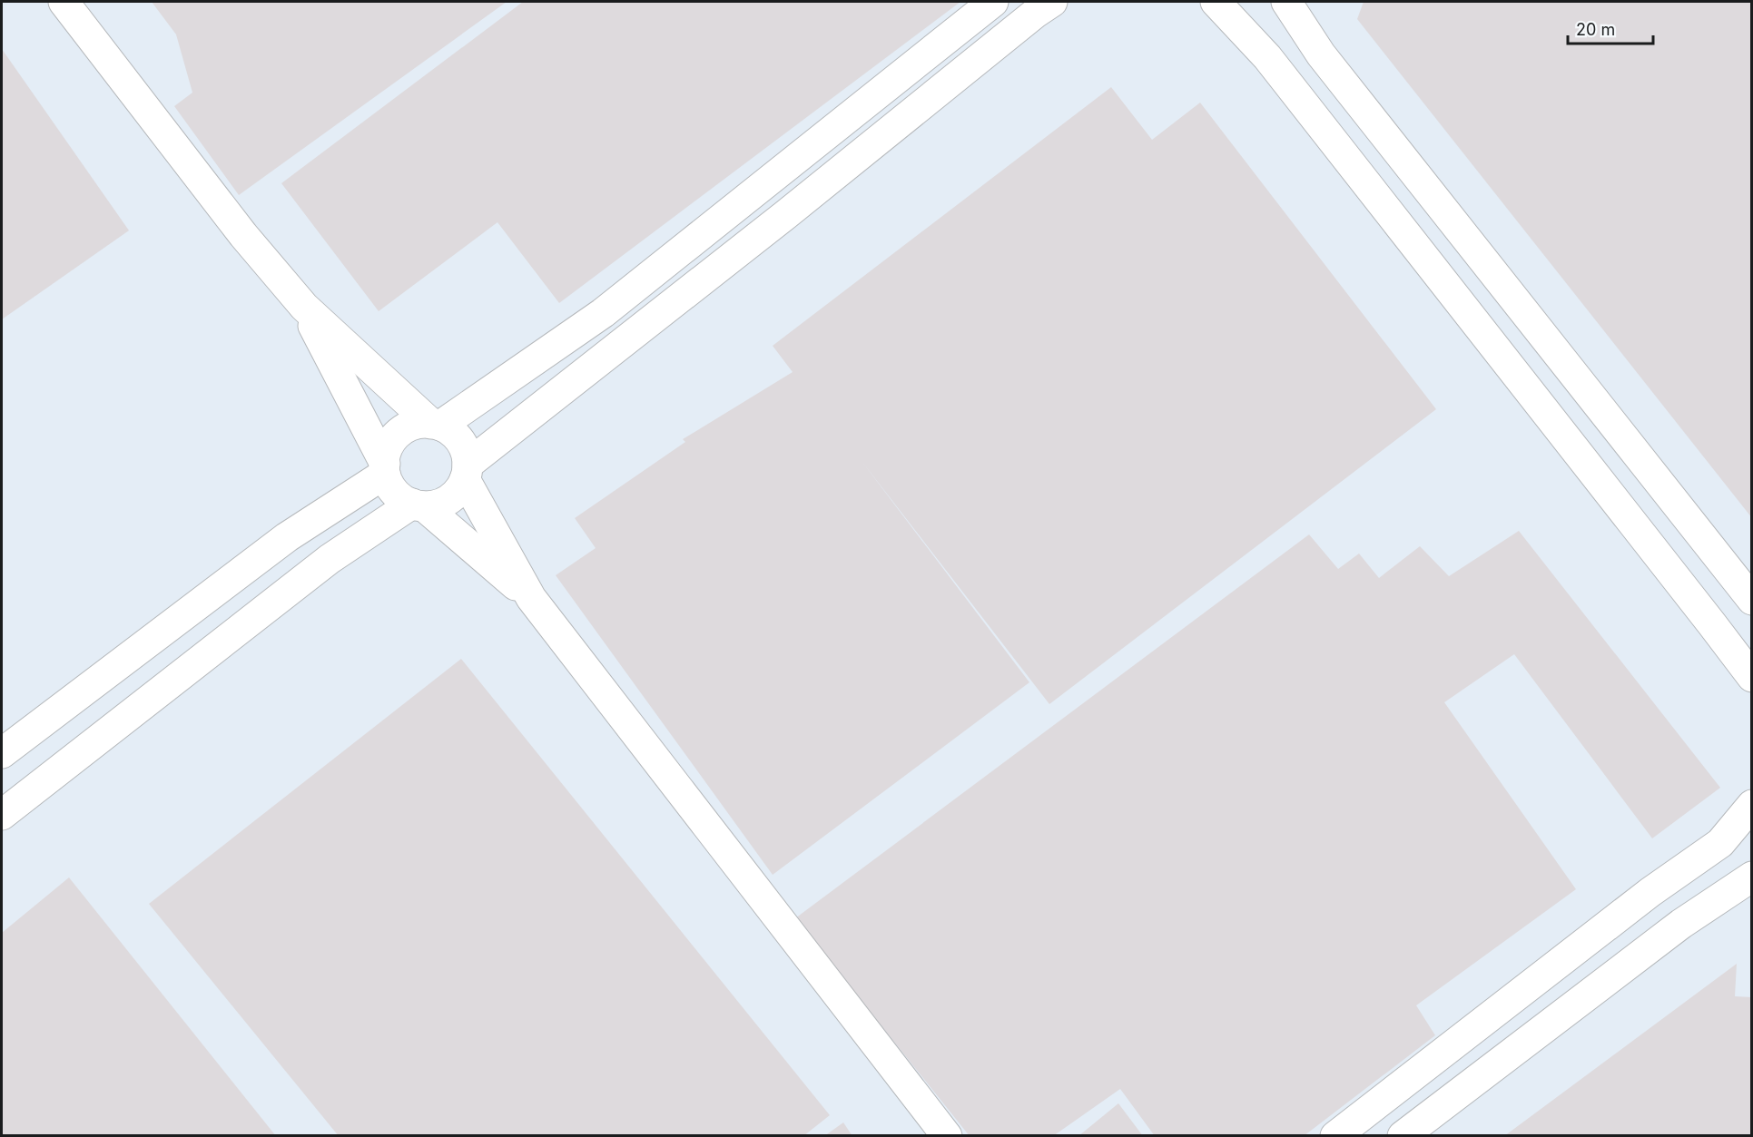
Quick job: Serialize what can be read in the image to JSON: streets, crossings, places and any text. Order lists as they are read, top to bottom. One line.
{"scale_bar":"20 m"}
